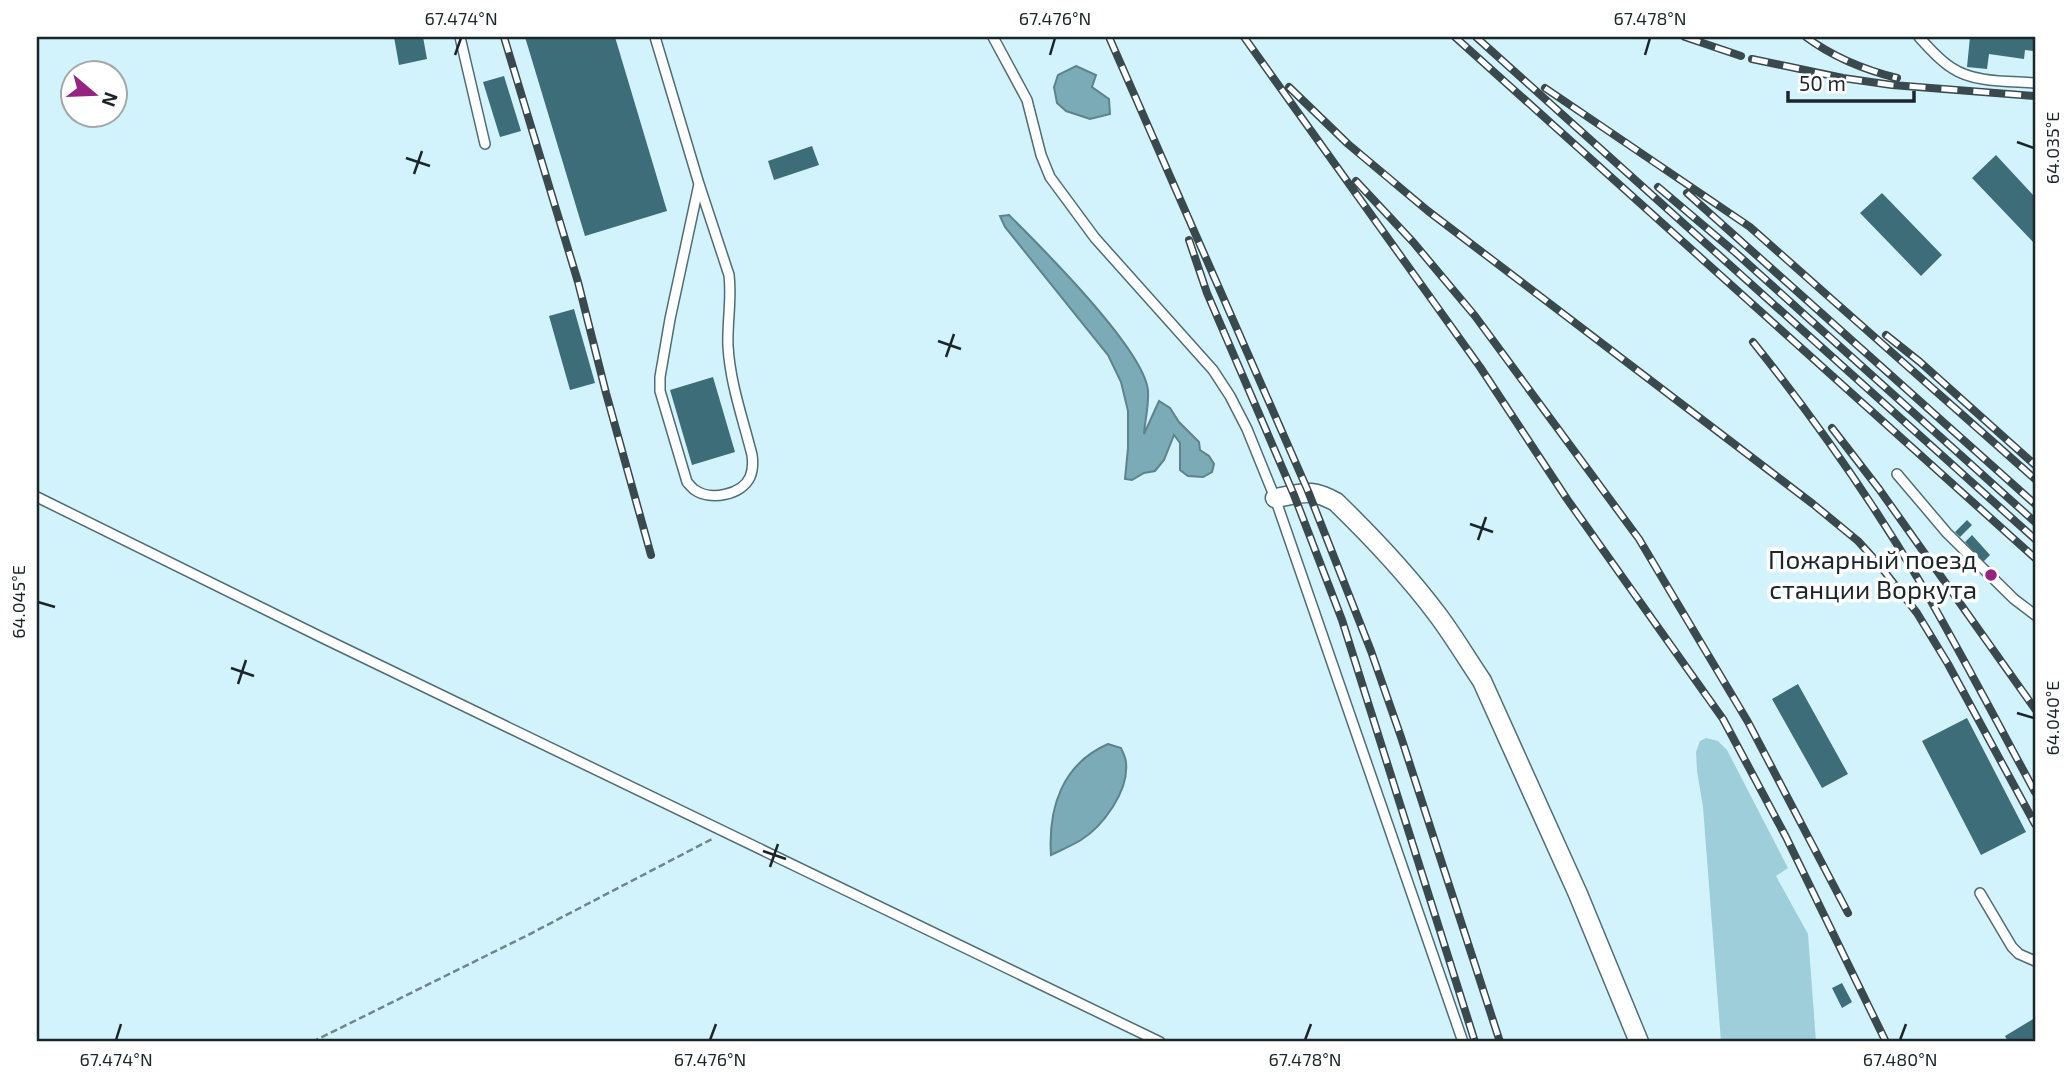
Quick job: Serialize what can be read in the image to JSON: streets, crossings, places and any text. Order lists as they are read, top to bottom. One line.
{"places":["Пожарный поезд станции Воркута"],"scale_bar":"50 m","north":"right","coordinates":["67.474°N","67.476°N","67.478°N","64.035°E","64.045°E","64.040°E","67.480°N"]}
